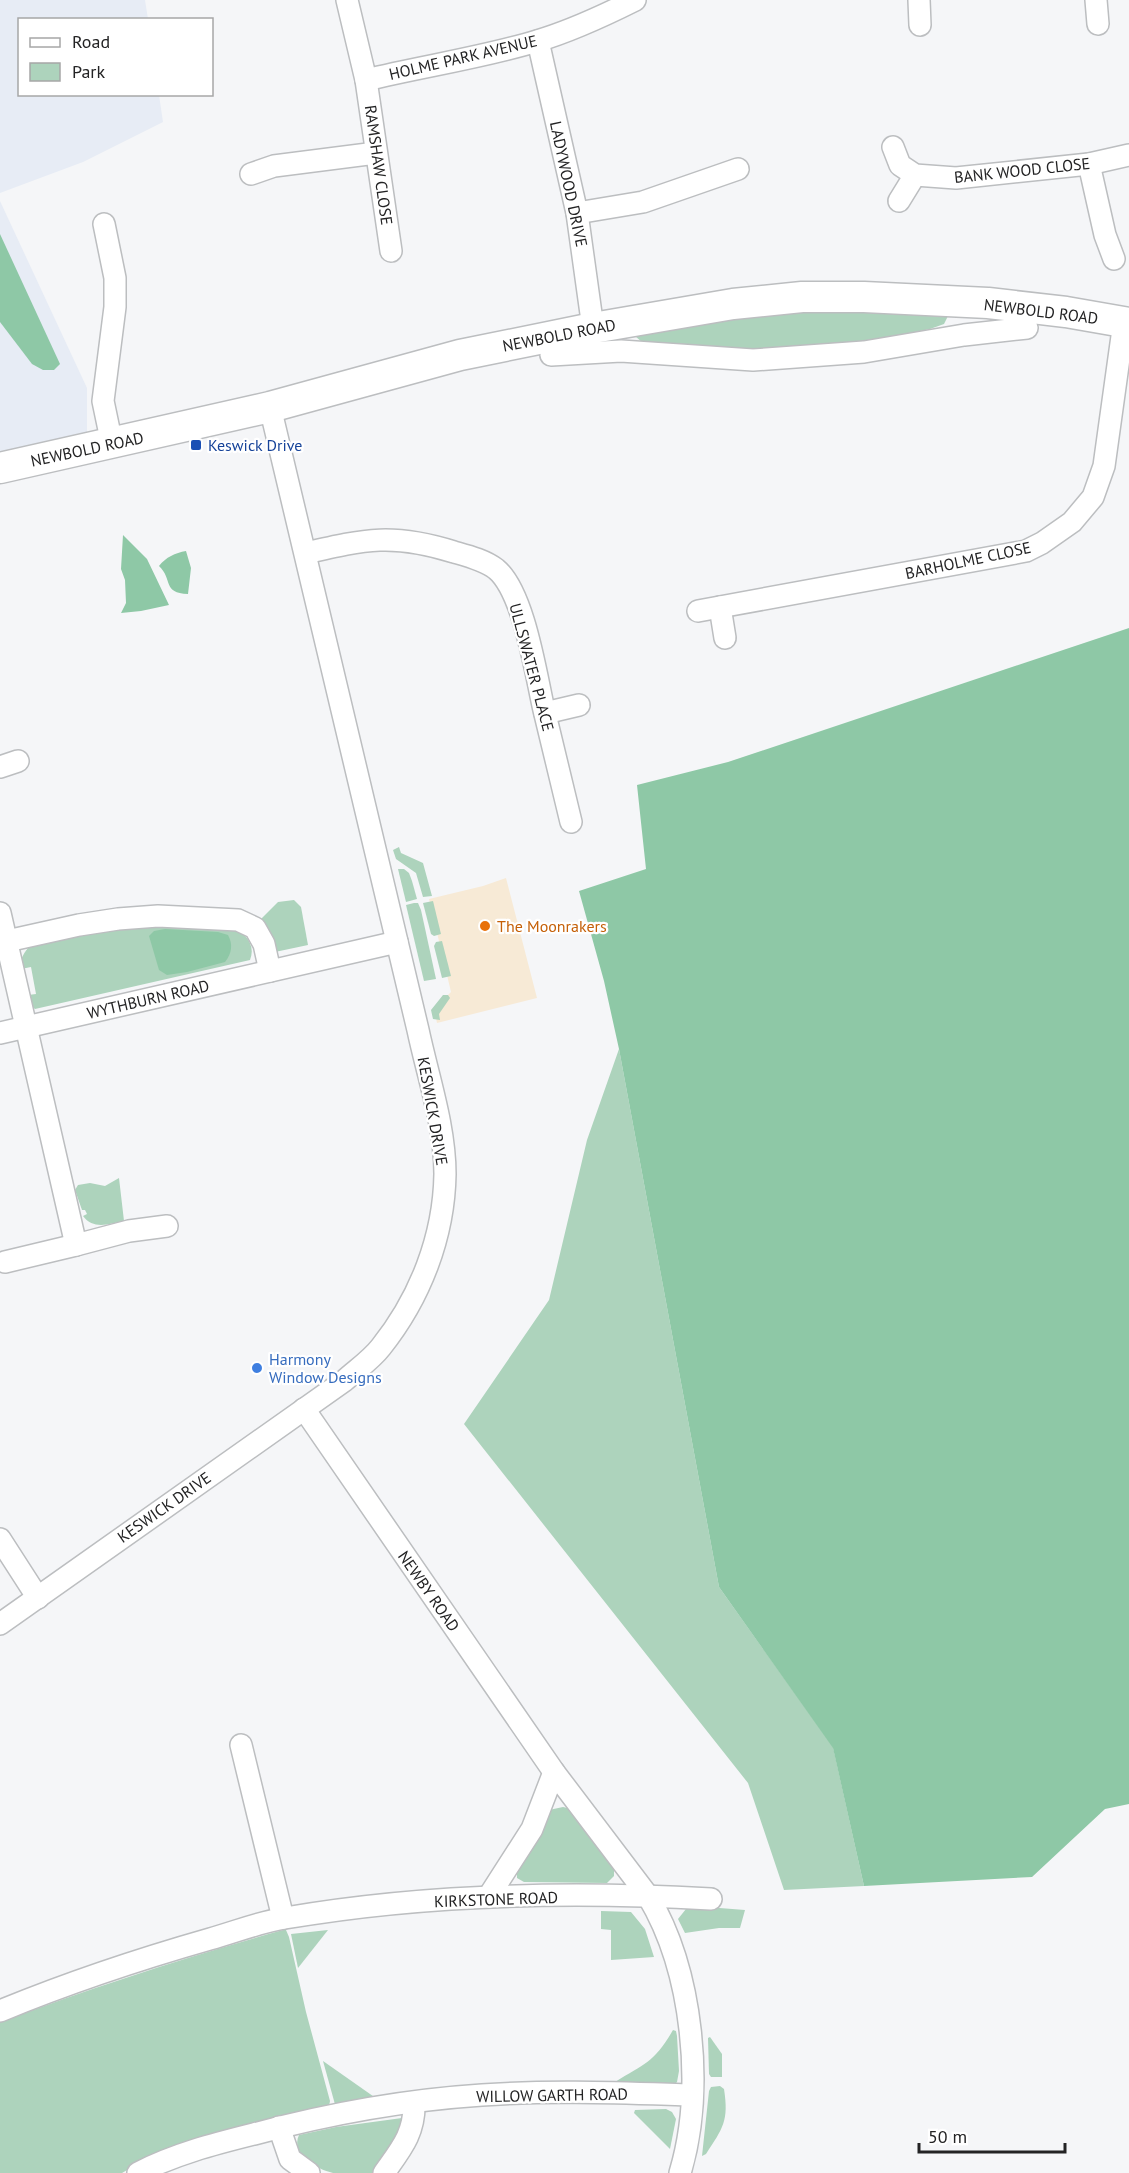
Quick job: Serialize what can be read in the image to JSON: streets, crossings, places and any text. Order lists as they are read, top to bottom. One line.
{"streets":{"main road":["NEWBOLD ROAD"],"street":["HOLME PARK AVENUE","RAMSHAW CLOSE","BANK WOOD CLOSE","LADYWOOD DRIVE","BARHOLME CLOSE","ULLSWATER PLACE","WYTHBURN ROAD","KESWICK DRIVE","NEWBY ROAD","KIRKSTONE ROAD","WILLOW GARTH ROAD"]},"crossings":[["HOLME PARK AVENUE","RAMSHAW CLOSE"],["HOLME PARK AVENUE","LADYWOOD DRIVE"],["LADYWOOD DRIVE","NEWBOLD ROAD"],["NEWBOLD ROAD","BARHOLME CLOSE"],["NEWBOLD ROAD","KESWICK DRIVE"],["ULLSWATER PLACE","KESWICK DRIVE"],["WYTHBURN ROAD","KESWICK DRIVE"],["KESWICK DRIVE","NEWBY ROAD"],["NEWBY ROAD","KIRKSTONE ROAD"],["NEWBY ROAD","WILLOW GARTH ROAD"]],"places":{"transit":["Keswick Drive"],"other":["The Moonrakers","Harmony Window Designs"]},"legend":["Road","Park"],"scale_bar":"50 m"}
